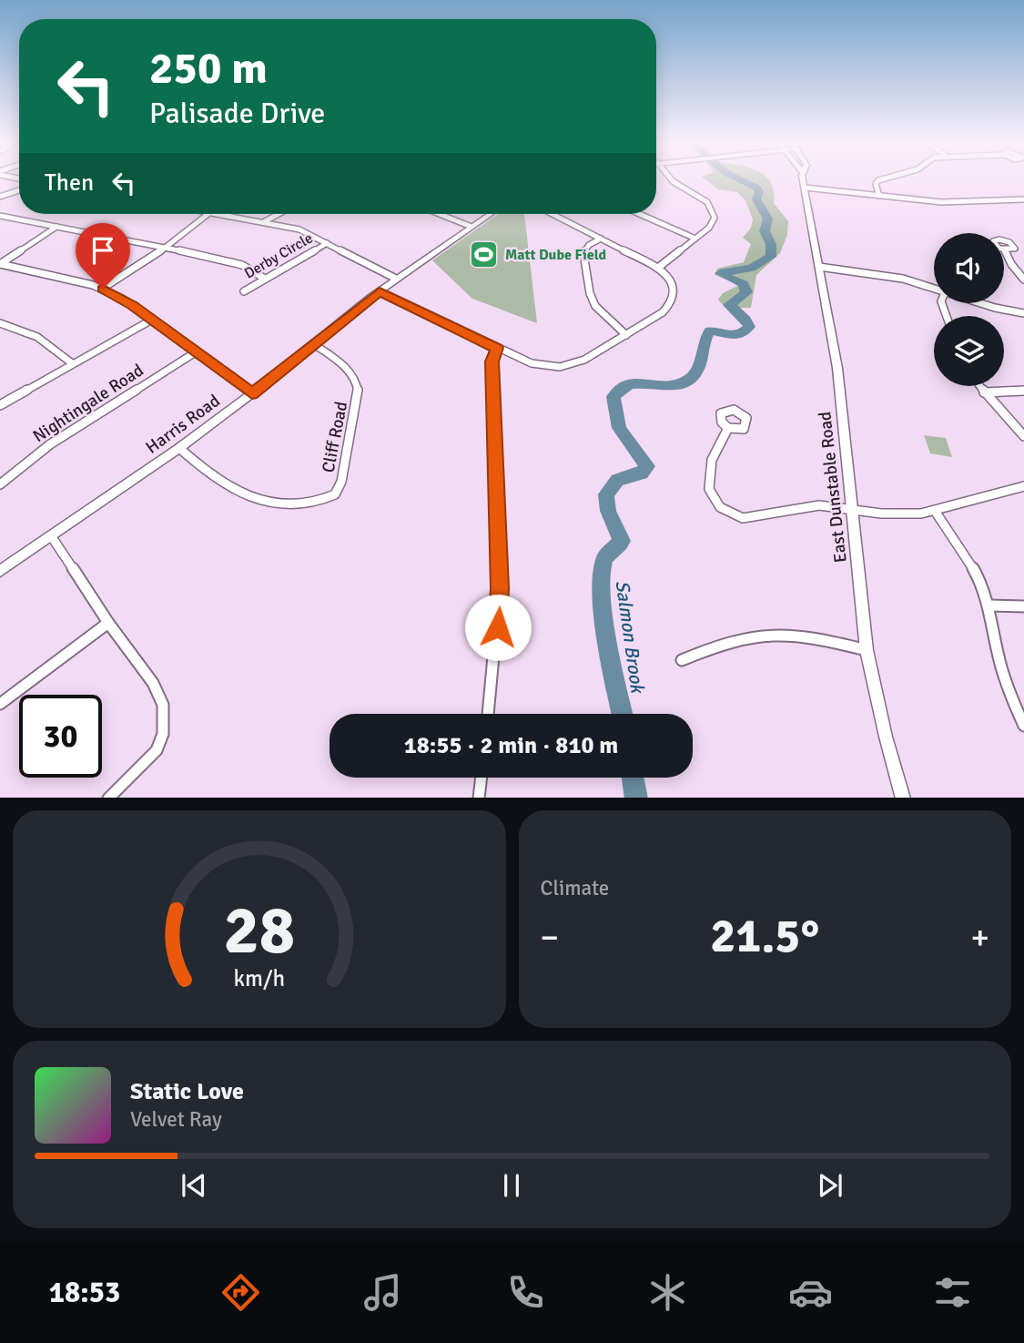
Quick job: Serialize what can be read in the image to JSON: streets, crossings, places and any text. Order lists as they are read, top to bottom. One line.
{"streets":{"street":["Derby Circle","Nightingale Road","Harris Road","Cliff Road","East Dunstable Road"]},"crossings":[["Harris Road","Cliff Road"]],"water":["Salmon Brook"],"places":{"sports":["Matt Dube Field"]},"page":{"turn":["250 m","Palisade Drive"],"then":"Then","limit":"30","trip":"18:55 · 2 min · 810 m","tile":"Climate","heat":["−","21.5°","+"],"song":["Static Love","Velvet Ray"],"tabs":"18:53","gauge":["28","km/h"]}}
